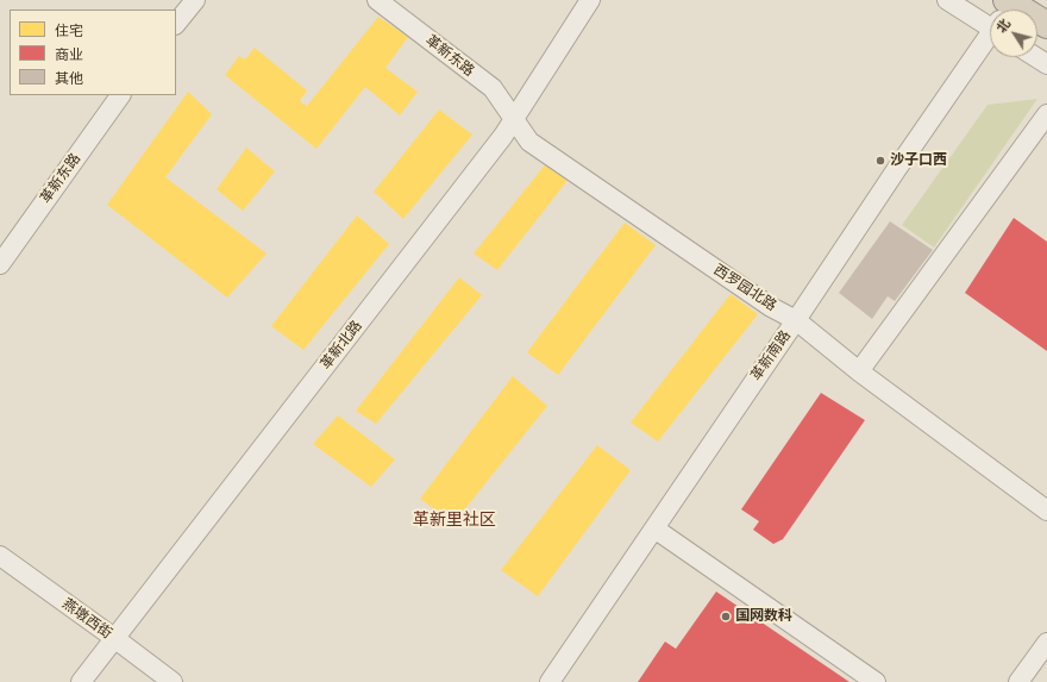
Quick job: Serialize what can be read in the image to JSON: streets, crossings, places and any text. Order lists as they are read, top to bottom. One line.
{"streets":{"street":["革新东路","西罗园北路","革新北路","革新南路","燕墩西街"]},"crossings":[["革新东路","西罗园北路"],["革新东路","革新北路"],["西罗园北路","革新北路"],["西罗园北路","革新南路"],["革新北路","燕墩西街"]],"districts":["革新里社区"],"places":["沙子口西","国网数科"],"legend":["住宅","商业","其他"],"north":"top left"}
